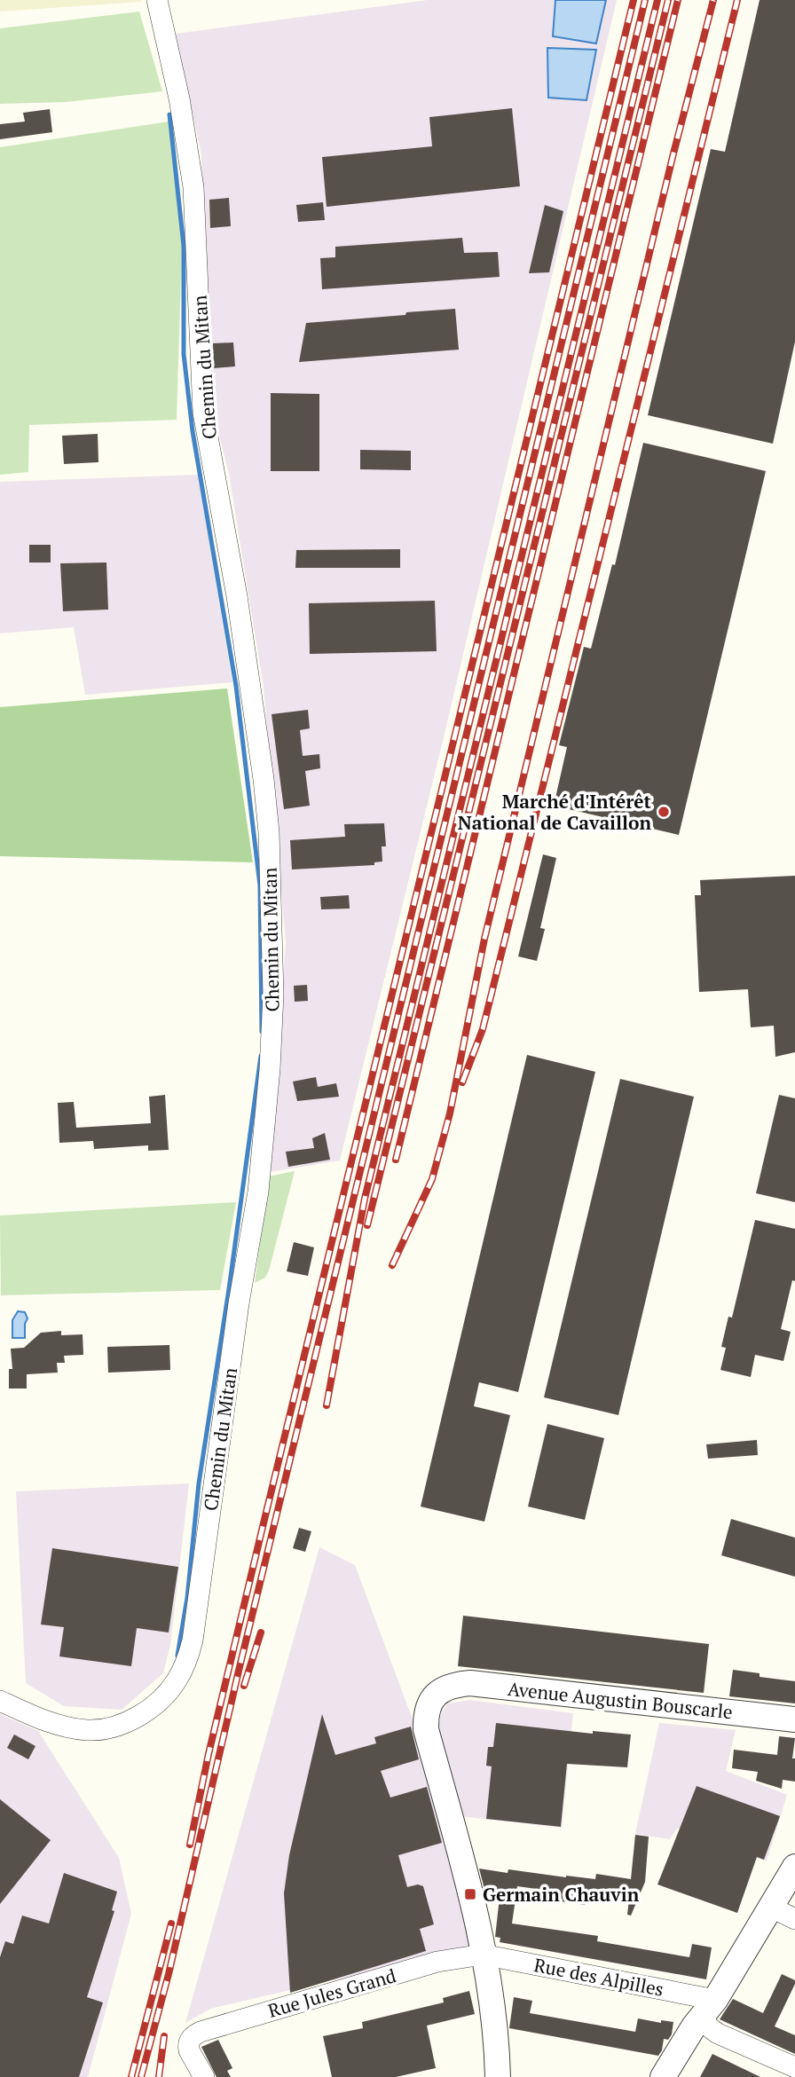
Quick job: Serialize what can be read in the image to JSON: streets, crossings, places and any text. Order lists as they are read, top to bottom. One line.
{"streets":{"street":["Chemin du Mitan","Avenue Augustin Bouscarle","Rue des Alpilles","Rue Jules Grand"]},"crossings":[["Avenue Augustin Bouscarle","Rue des Alpilles"],["Avenue Augustin Bouscarle","Rue Jules Grand"],["Rue des Alpilles","Rue Jules Grand"]],"places":{"other":["Marché d'Intérêt National de Cavaillon"],"transit":["Germain Chauvin"]}}
